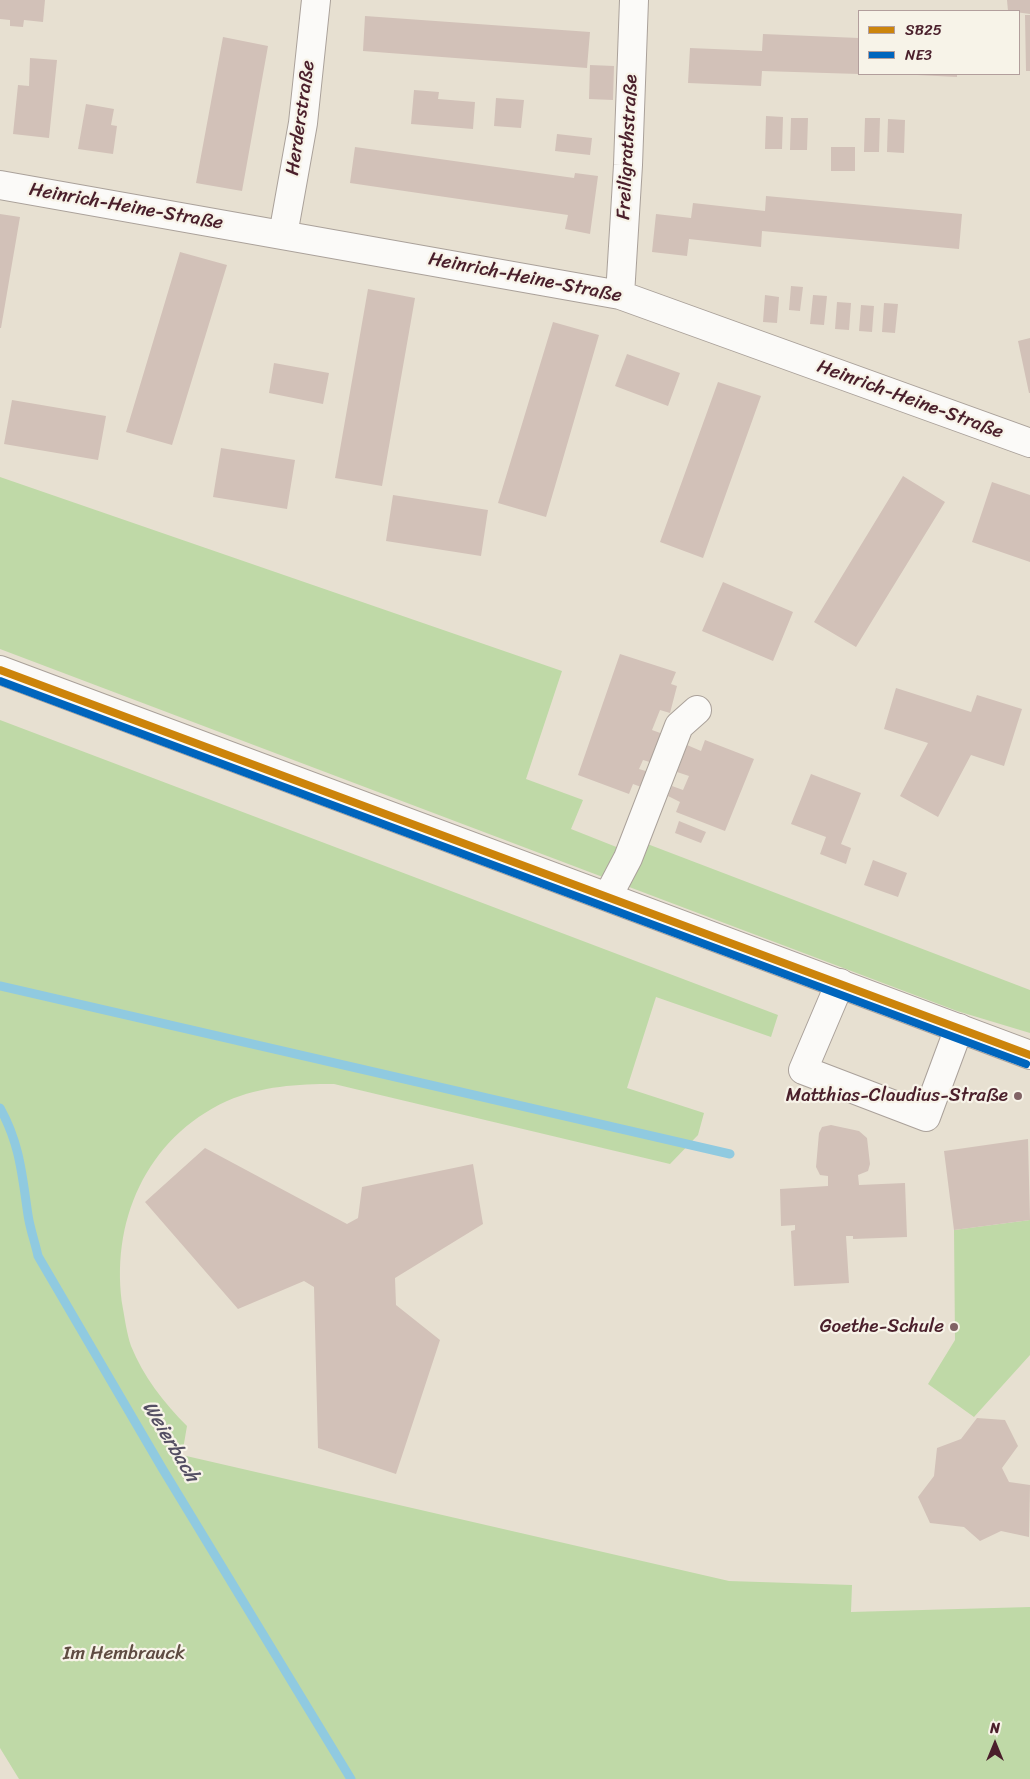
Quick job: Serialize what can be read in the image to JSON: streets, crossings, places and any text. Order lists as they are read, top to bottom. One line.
{"streets":{"street":["Herderstraße","Freiligrathstraße","Heinrich-Heine-Straße"]},"crossings":[["Herderstraße","Heinrich-Heine-Straße"],["Freiligrathstraße","Heinrich-Heine-Straße"]],"water":["Weierbach"],"parks":["Im Hembrauck"],"places":["Matthias-Claudius-Straße","Goethe-Schule"],"lines":["transit line SB25","transit line NE3"],"legend":["SB25","NE3"],"north":"top"}
